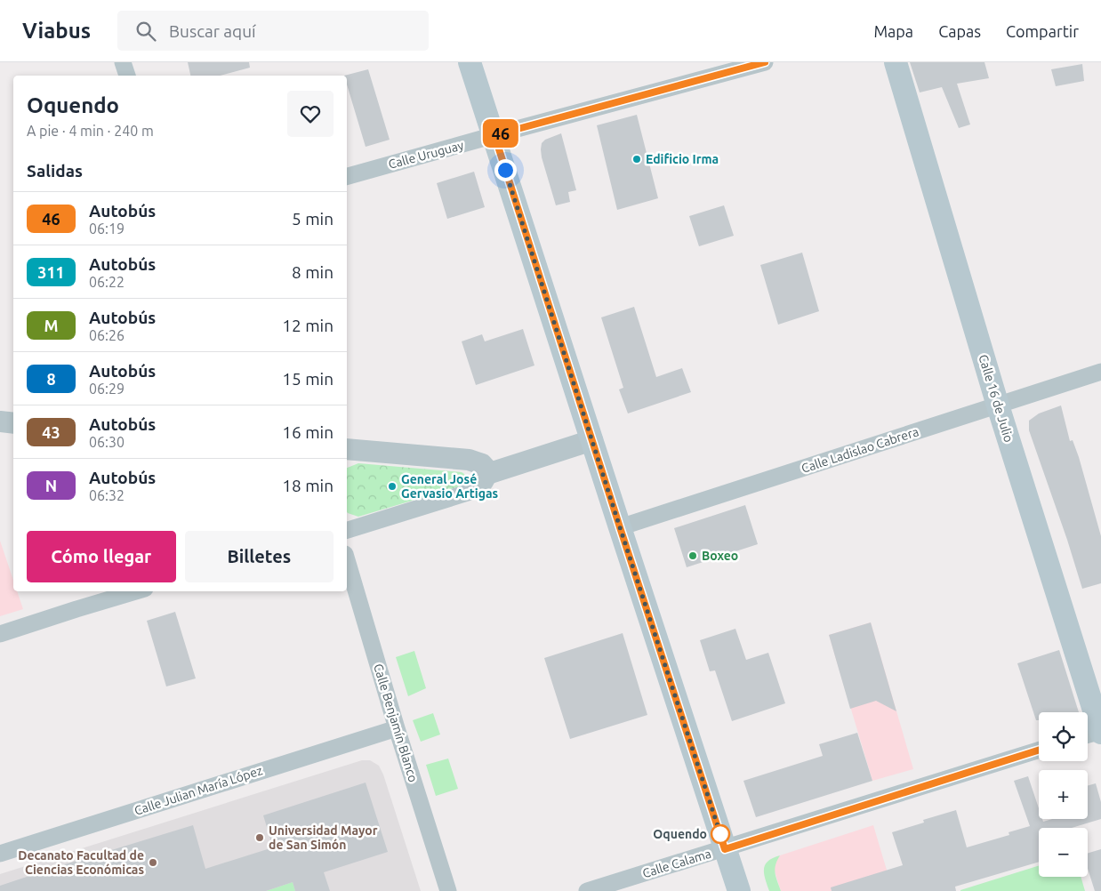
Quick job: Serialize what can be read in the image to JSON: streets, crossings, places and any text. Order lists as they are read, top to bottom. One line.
{"streets":{"main road":["Calle 16 de Julio"],"street":["Calle Uruguay","Calle Ladislao Cabrera","Calle Benjamín Blanco","Calle Julian María López","Calle Calama"]},"crossings":[["Calle 16 de Julio","Calle Ladislao Cabrera"],["Calle Benjamín Blanco","Calle Julian María López"]],"places":["Edificio Irma","General José Gervasio Artigas","Boxeo","Oquendo","Universidad Mayor de San Simón","Decanato Facultad de Ciencias Económicas"],"lines":["bus line 46"],"page":{"header":"Viabus","search":"Buscar aquí","nav":["Mapa","Capas","Compartir"],"on_map":"46","heading":[["Oquendo","A pie · 4 min · 240 m"],"Salidas"],"list":[{"mark":"46","name":"Autobús","note":"06:19","value":"5 min"},{"mark":"311","name":"Autobús","note":"06:22","value":"8 min"},{"mark":"M","name":"Autobús","note":"06:26","value":"12 min"},{"mark":"8","name":"Autobús","note":"06:29","value":"15 min"},{"mark":"43","name":"Autobús","note":"06:30","value":"16 min"},{"mark":"N","name":"Autobús","note":"06:32","value":"18 min"}],"buttons":["Cómo llegar","Billetes"],"map_buttons":["+","−"]}}
